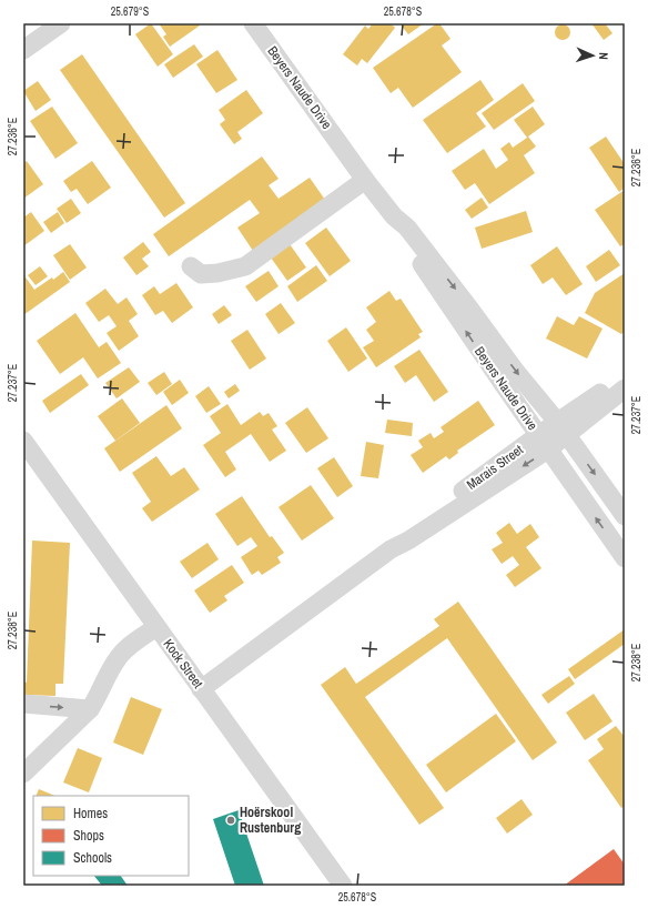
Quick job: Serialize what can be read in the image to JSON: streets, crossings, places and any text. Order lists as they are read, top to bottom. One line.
{"streets":{"street":["Beyers Naude Drive","Marais Street","Kock Street"]},"crossings":[["Beyers Naude Drive","Marais Street"],["Marais Street","Kock Street"]],"places":["Hoërskool Rustenburg"],"legend":["Homes","Shops","Schools"],"north":"right","coordinates":["25.679°S","25.678°S","27.236°E","27.237°E","27.238°E"]}
